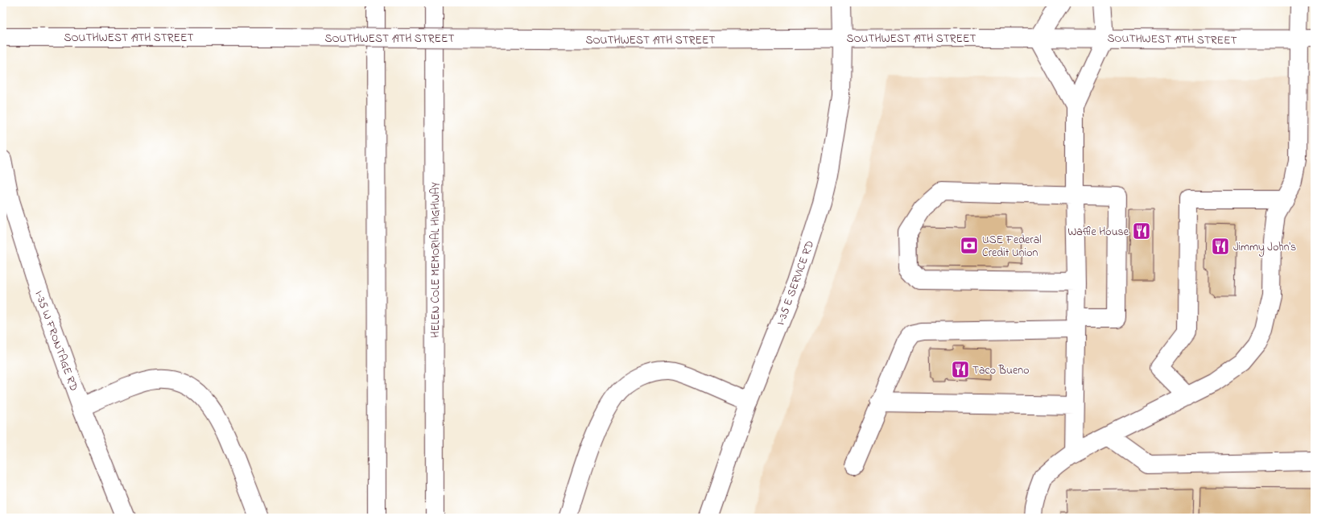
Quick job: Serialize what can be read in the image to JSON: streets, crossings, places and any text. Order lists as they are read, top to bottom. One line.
{"streets":{"main road":["SOUTHWEST 19TH STREET","HELEN COLE MEMORIAL HIGHWAY","I-35 E SERVICE RD","I-35 W FRONTAGE RD"]},"crossings":[["SOUTHWEST 19TH STREET","I-35 E SERVICE RD"]],"places":{"restaurant":["Waffle House","Jimmy John's","Taco Bueno"],"bank":["USE Federal Credit Union"]}}
